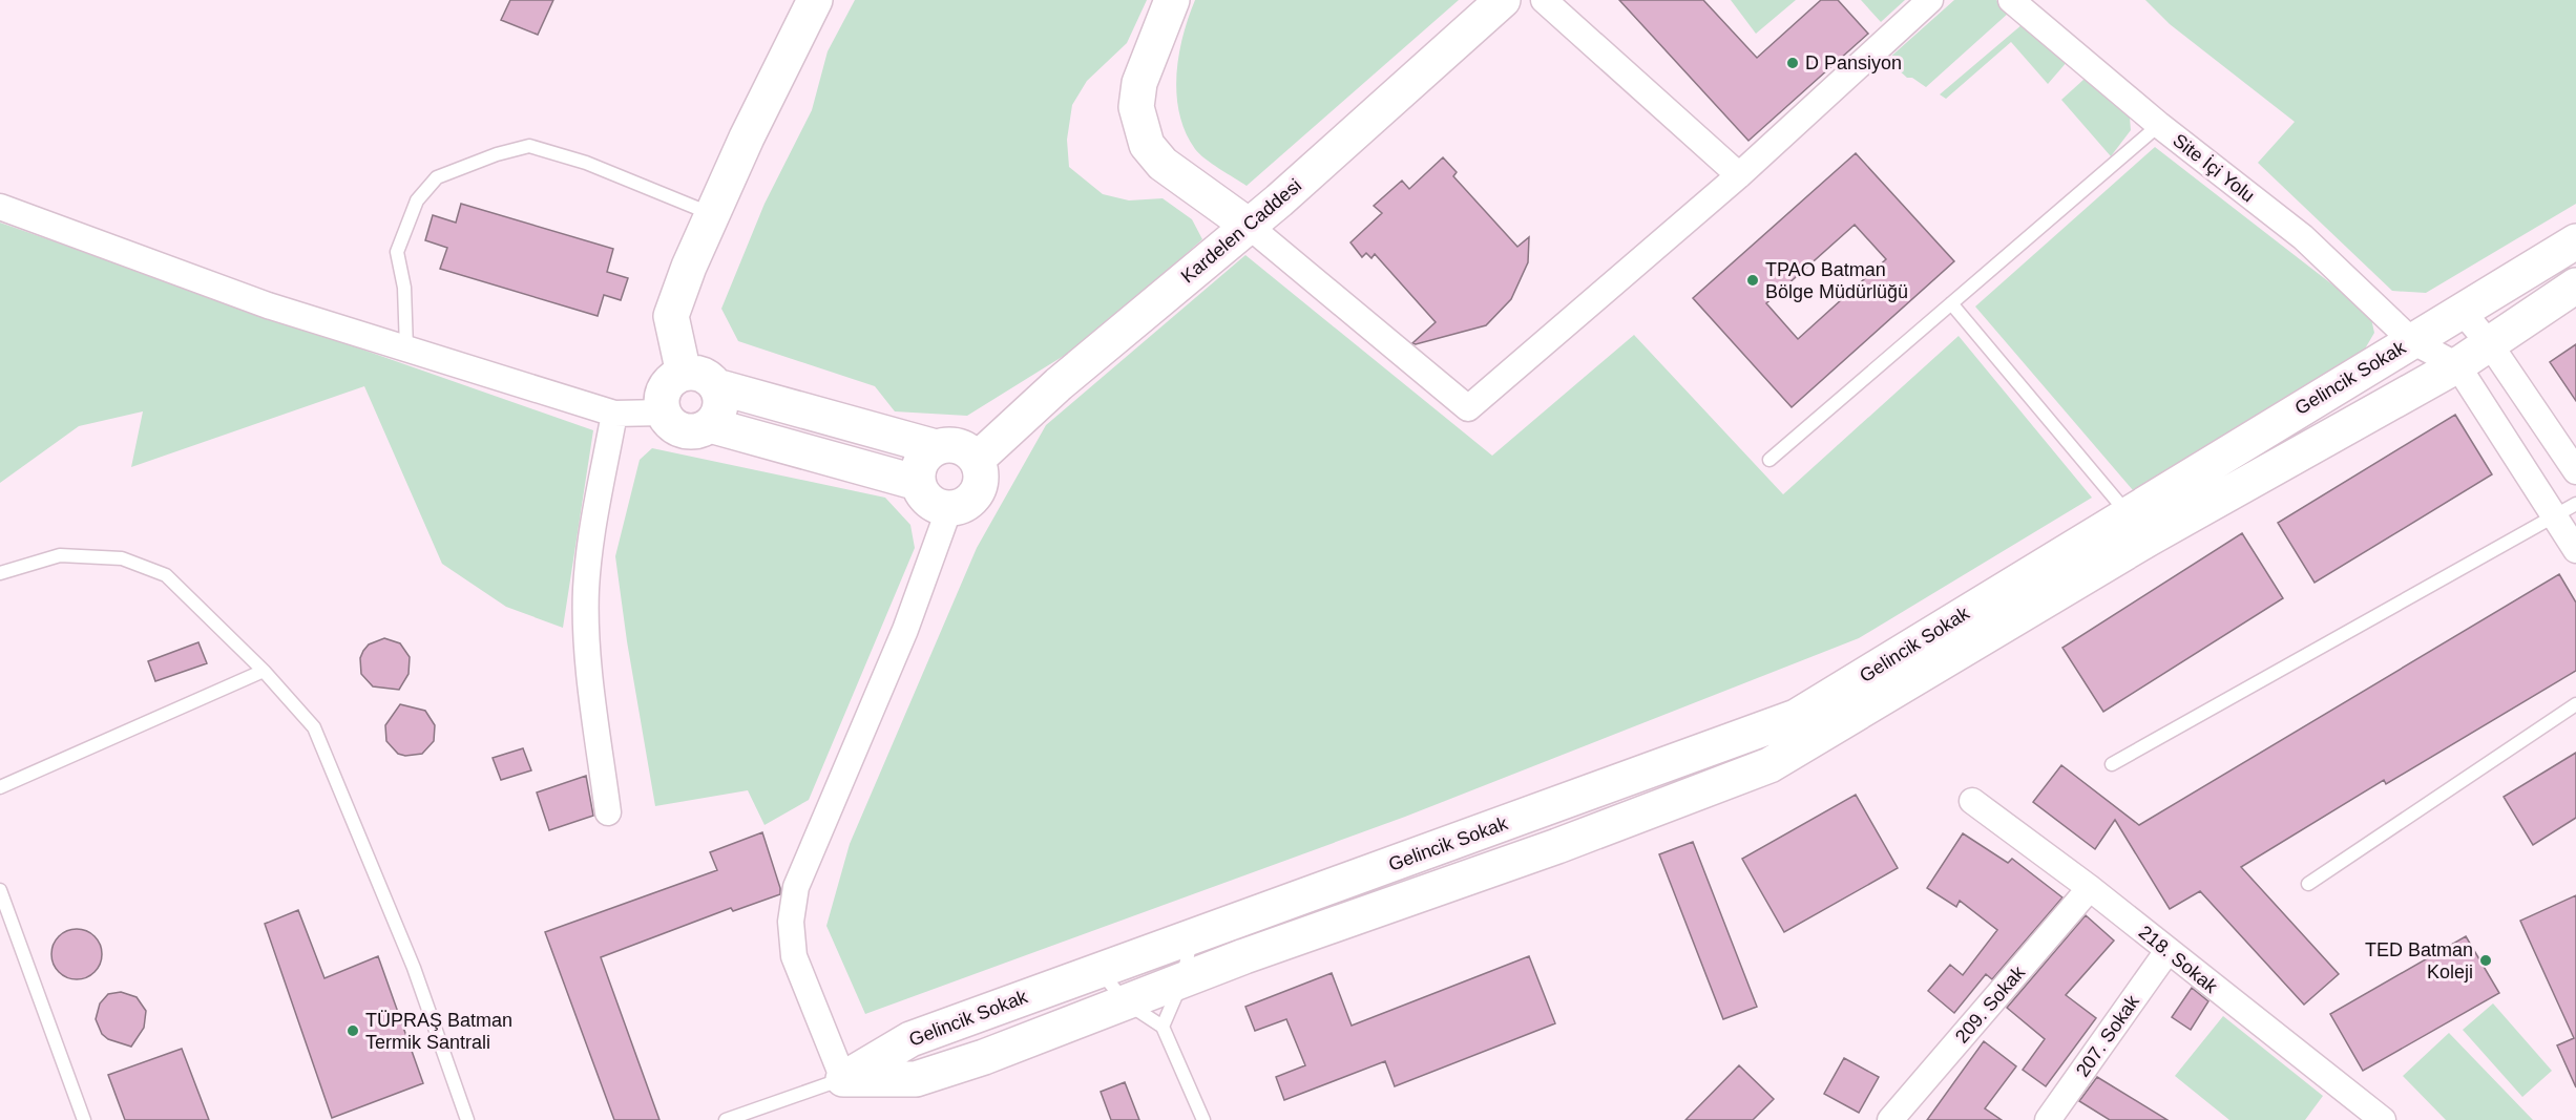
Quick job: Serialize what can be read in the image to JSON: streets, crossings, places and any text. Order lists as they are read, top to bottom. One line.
{"streets":{"street":["Site İçi Yolu","Kardelen Caddesi","Gelincik Sokak","218. Sokak","209. Sokak","207. Sokak"]},"crossings":[["Site İçi Yolu","Gelincik Sokak"],["218. Sokak","209. Sokak"],["218. Sokak","207. Sokak"]],"places":["D Pansiyon","TPAO Batman Bölge Müdürlüğü","TED Batman Koleji","TÜPRAŞ Batman Termik Santrali"]}
